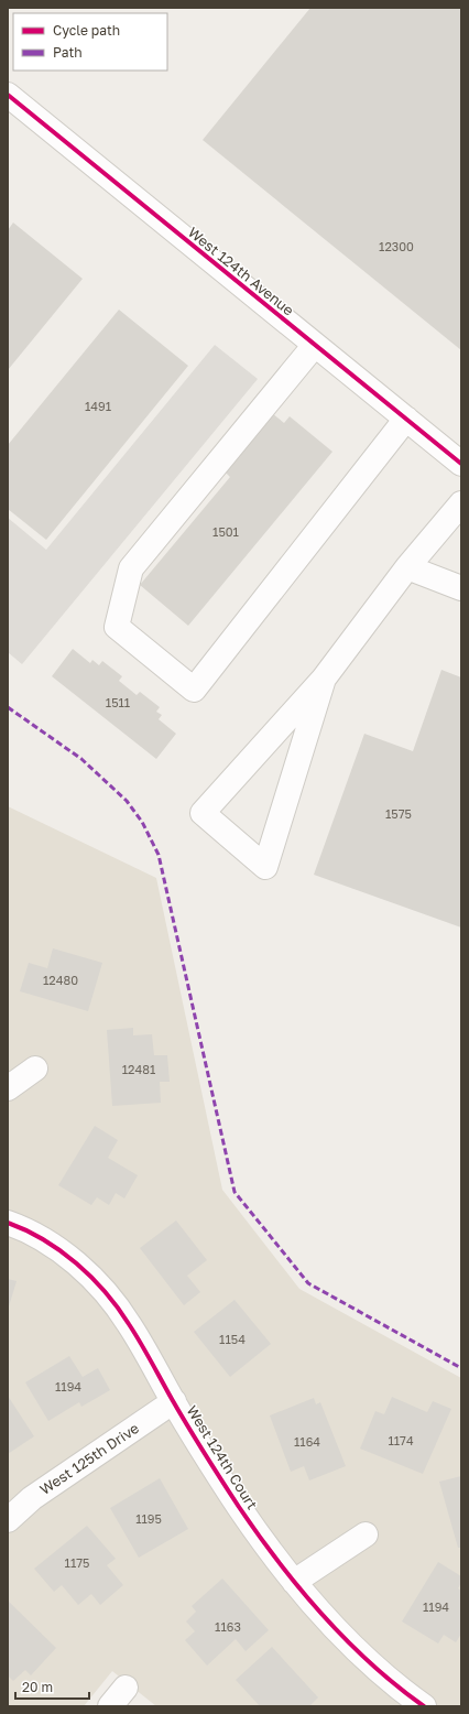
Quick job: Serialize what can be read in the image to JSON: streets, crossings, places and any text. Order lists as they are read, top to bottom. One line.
{"streets":{"street":["West 124th Avenue","West 124th Court","West 125th Drive"]},"crossings":[["West 124th Court","West 125th Drive"]],"house_numbers":["12300","1491","1501","1511","1575","12480","12481","1154","1194","1174","1164","1195","1175","1194","1163"],"legend":["Cycle path","Path"],"scale_bar":"20 m"}
